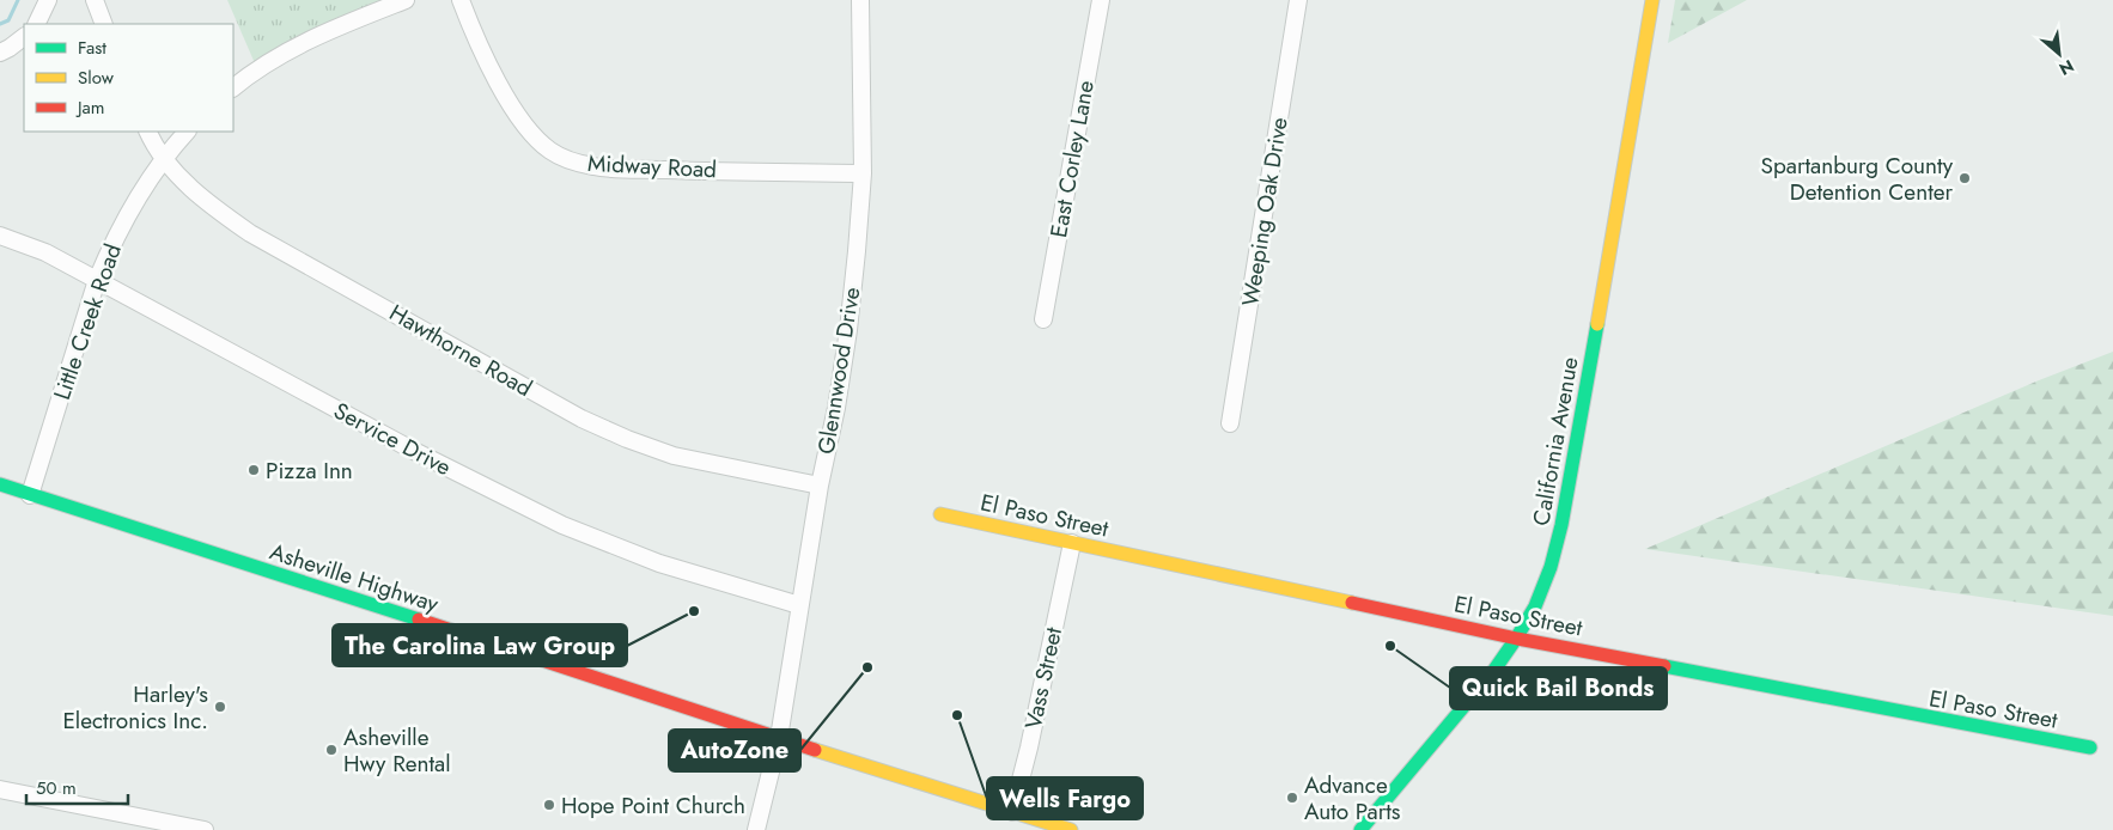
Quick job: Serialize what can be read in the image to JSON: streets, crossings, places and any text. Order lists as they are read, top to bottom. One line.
{"streets":{"main road":["California Avenue","El Paso Street","Asheville Highway"],"street":["East Corley Lane","Midway Road","Weeping Oak Drive","Little Creek Road","Hawthorne Road","Glennwood Drive","Service Drive","Vass Street"]},"crossings":[["Midway Road","Glennwood Drive"],["Little Creek Road","Hawthorne Road"],["Little Creek Road","Service Drive"],["Little Creek Road","Asheville Highway"],["Hawthorne Road","Glennwood Drive"],["Glennwood Drive","Service Drive"],["Glennwood Drive","Asheville Highway"],["California Avenue","El Paso Street"],["El Paso Street","Vass Street"],["Asheville Highway","Vass Street"]],"places":["Spartanburg County Detention Center","Pizza Inn","The Carolina Law Group","Quick Bail Bonds","AutoZone","Harley's Electronics Inc.","Wells Fargo","Asheville Hwy Rental","Advance Auto Parts","Hope Point Church"],"legend":["Fast","Slow","Jam"],"scale_bar":"50 m","north":"bottom right"}
